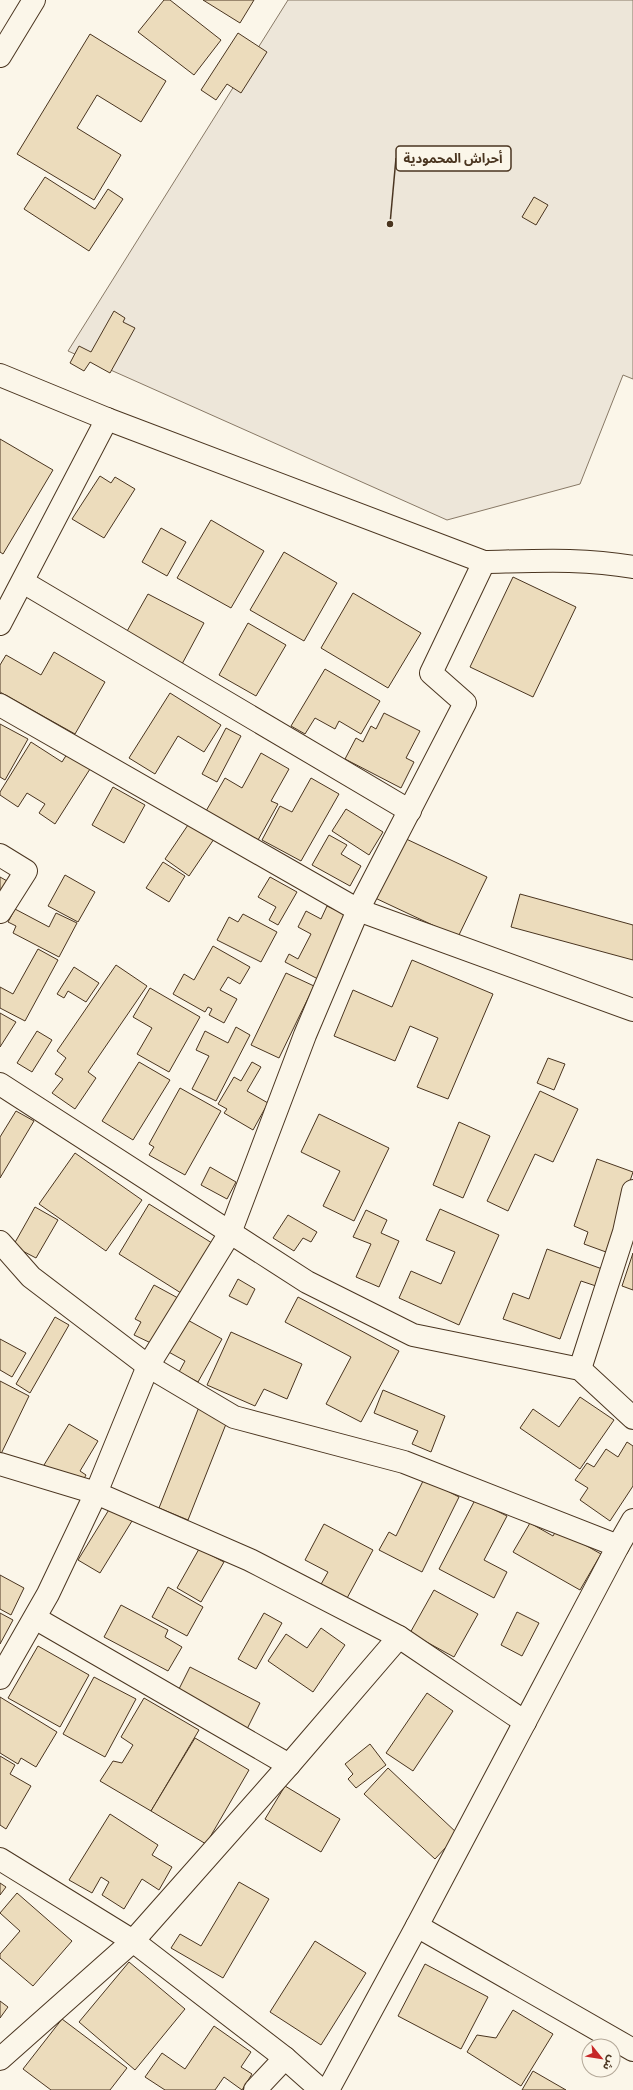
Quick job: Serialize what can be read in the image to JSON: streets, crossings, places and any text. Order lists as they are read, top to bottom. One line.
{"places":["أحراش المحمودية"],"north":"bottom right"}
